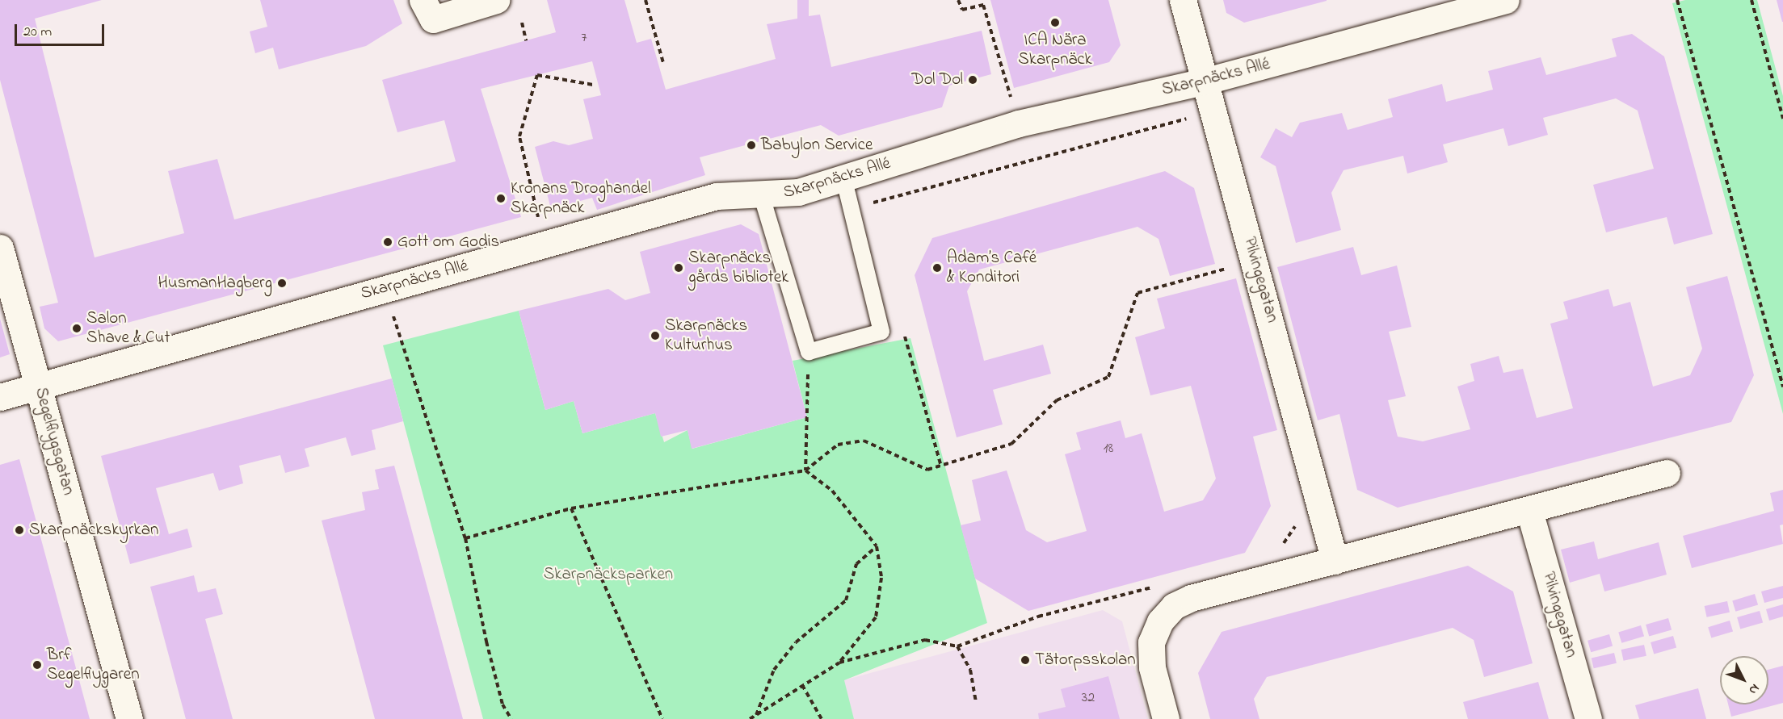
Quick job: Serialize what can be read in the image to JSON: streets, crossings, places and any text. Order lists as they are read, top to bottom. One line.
{"streets":{"street":["Skarpnäcks Allé","Pilvingegatan","Segelflygsgatan"]},"crossings":[["Skarpnäcks Allé","Pilvingegatan"],["Skarpnäcks Allé","Segelflygsgatan"]],"parks":["Skarpnäcksparken"],"places":["ICA Nära Skarpnäck","Dol Dol","Babylon Service","Kronans Droghandel Skarpnäck","Gott om Godis","Skarpnäcks gårds bibliotek","Adam’s Café & Konditori","HusmanHagberg","Salon Shave & Cut","Skarpnäcks Kulturhus","Skarpnäckskyrkan","Tätorpsskolan","Brf Segelflygaren"],"house_numbers":["7","18","32"],"scale_bar":"20 m","north":"bottom right"}
